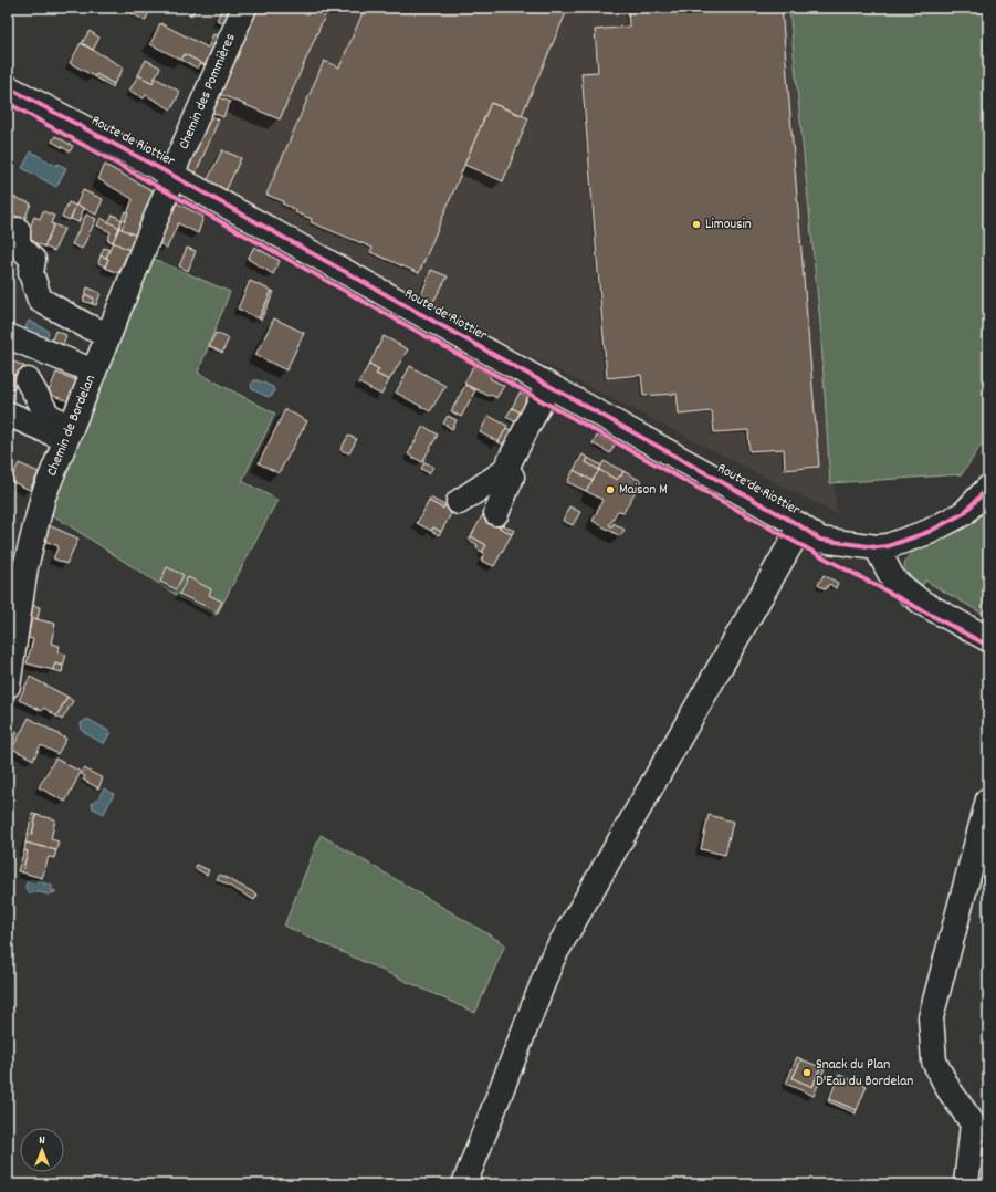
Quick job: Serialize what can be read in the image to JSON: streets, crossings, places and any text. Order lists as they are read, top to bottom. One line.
{"streets":{"street":["Chemin des Pommières","Route de Riottier","Chemin de Bordelan"]},"crossings":[["Chemin des Pommières","Route de Riottier"],["Chemin des Pommières","Chemin de Bordelan"],["Route de Riottier","Chemin de Bordelan"]],"places":["Limousin","Maison M","Snack du Plan D'Eau du Bordelan"],"north":"top"}
